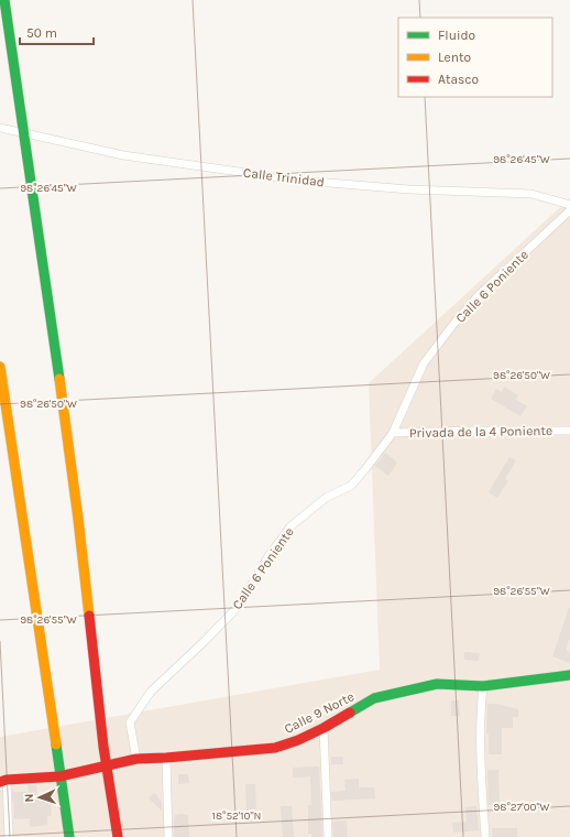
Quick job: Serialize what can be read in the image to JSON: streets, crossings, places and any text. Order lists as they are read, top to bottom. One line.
{"streets":{"main road":["Calle 9 Norte"],"street":["Calle Trinidad","Calle 6 Poniente","Privada de la 4 Poniente"]},"crossings":[["Calle 6 Poniente","Privada de la 4 Poniente"],["Calle 6 Poniente","Calle 9 Norte"]],"legend":["Fluido","Lento","Atasco"],"scale_bar":"50 m","north":"left","coordinates":["98°26'45\"W","98°26'50\"W","98°26'55\"W","98°27'00\"W","18°52'10\"N"]}
